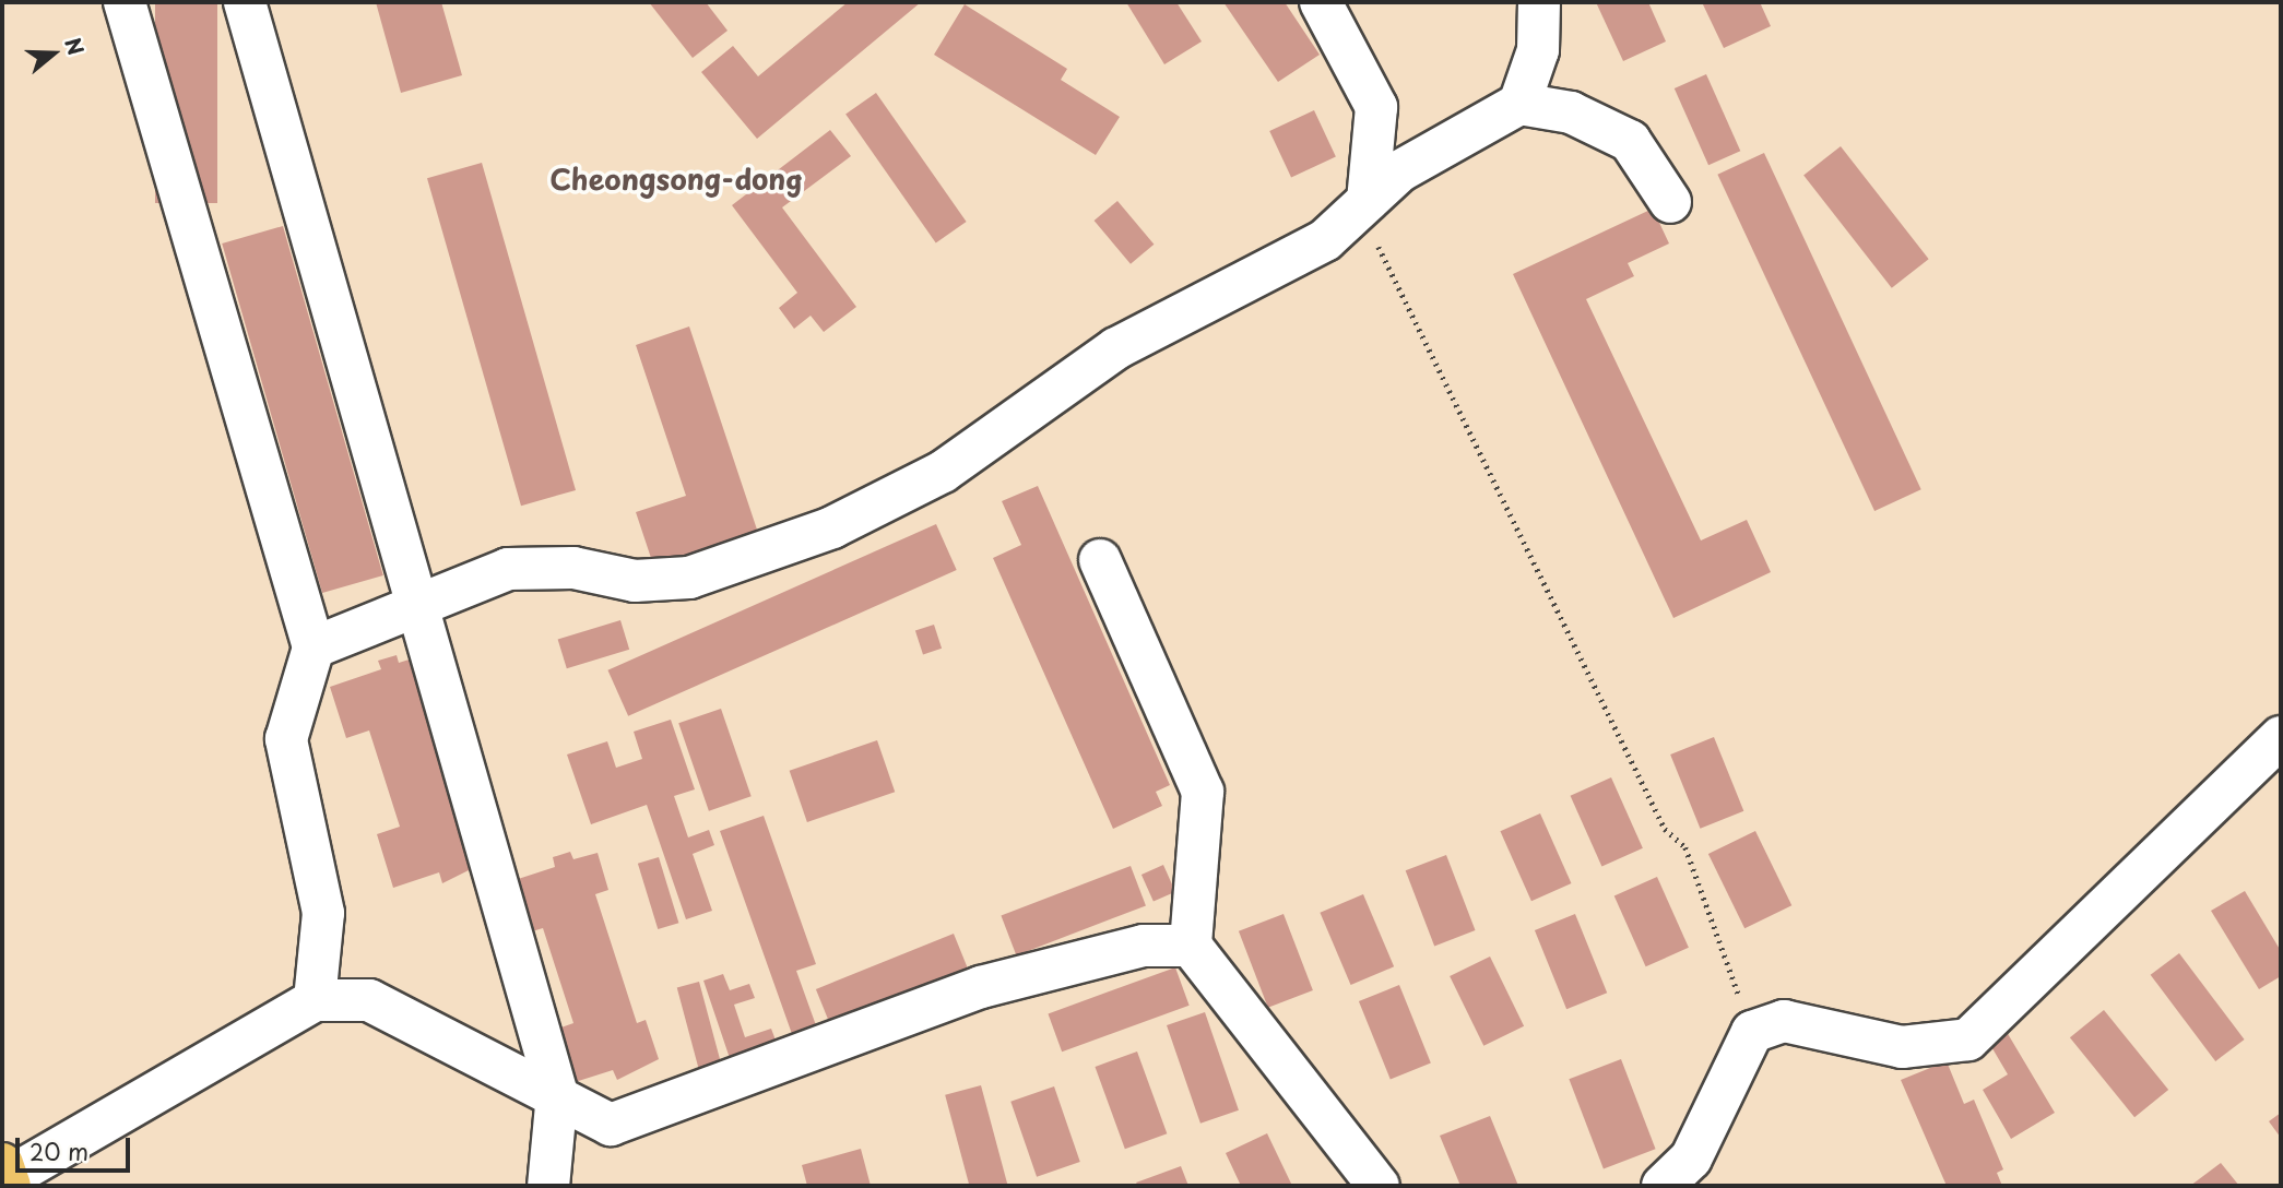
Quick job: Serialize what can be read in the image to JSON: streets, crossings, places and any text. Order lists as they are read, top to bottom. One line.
{"districts":["Cheongsong-dong"],"scale_bar":"20 m","north":"right"}
